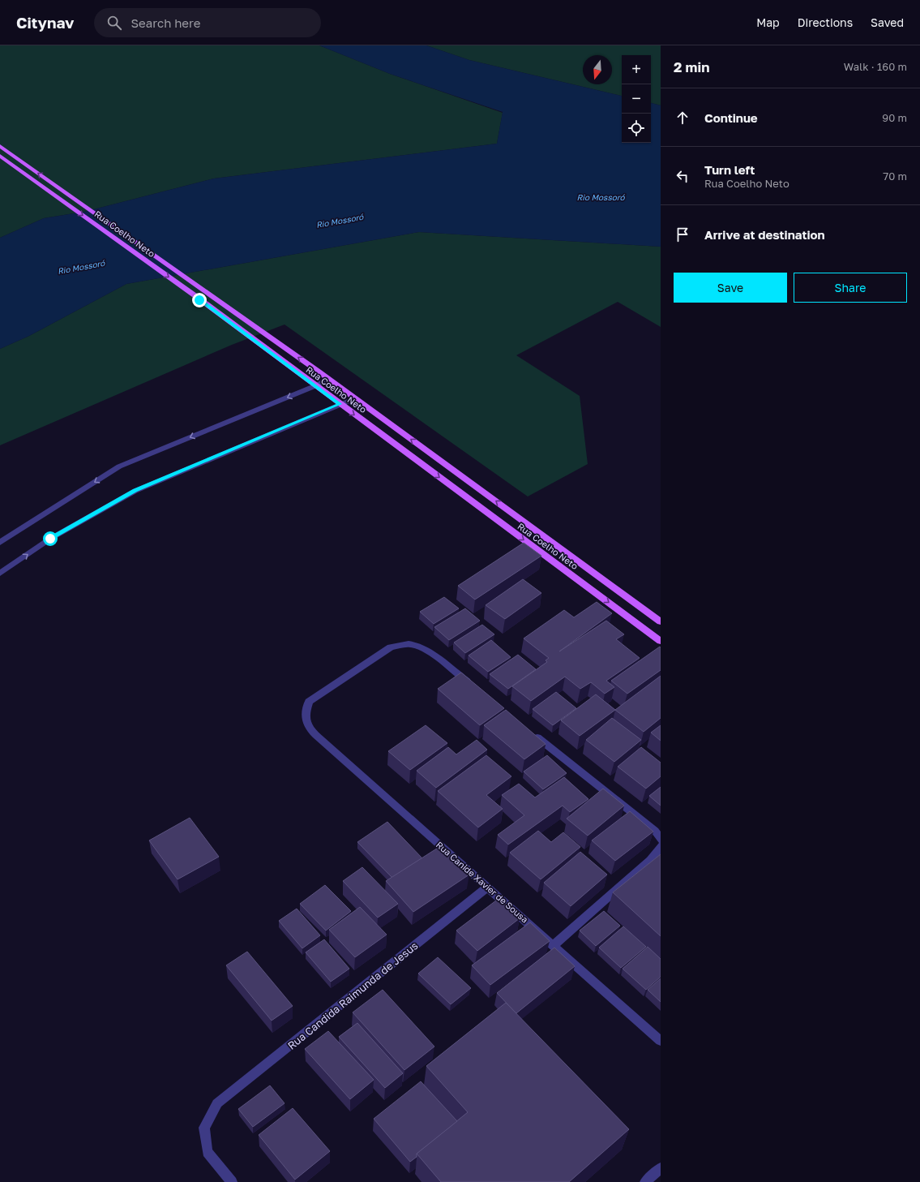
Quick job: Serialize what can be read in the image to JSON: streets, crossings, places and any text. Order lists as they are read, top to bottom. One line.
{"streets":{"main road":["Rua Coelho Neto"],"street":["Rua Canide Xavier de Sousa","Rua Candida Raimunda de Jesus"]},"crossings":[["Rua Canide Xavier de Sousa","Rua Candida Raimunda de Jesus"]],"water":["Rio Mossoró"],"north":"bottom","page":{"header":"Citynav","search":"Search here","nav":["Map","Directions","Saved"],"heading":["2 min","Walk · 160 m"],"map_buttons":["+","−"],"list":[["Continue","90 m"],["Turn left","Rua Coelho Neto","70 m"],"Arrive at destination"],"buttons":["Save","Share"]}}
